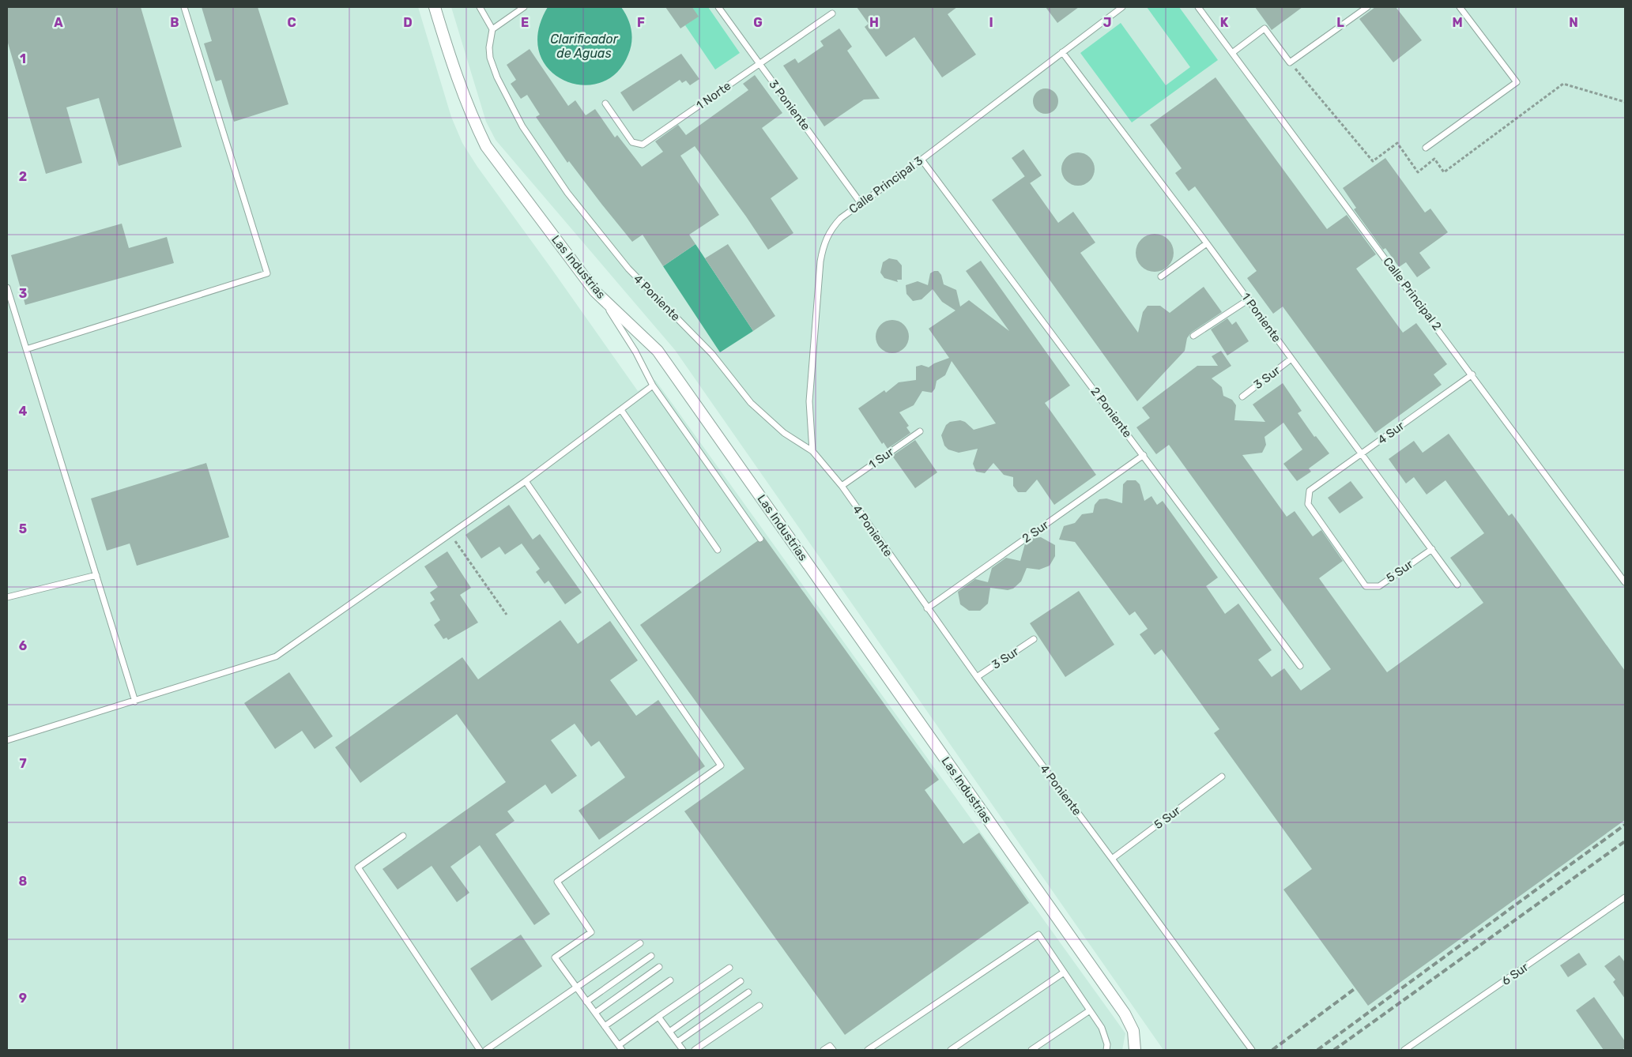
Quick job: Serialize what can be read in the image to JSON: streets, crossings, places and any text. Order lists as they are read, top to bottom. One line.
{"streets":{"street":["Las Industrias"],"lane":["1 Norte","3 Poniente","Calle Principal 3","Calle Principal 2","4 Poniente","1 Poniente","3 Sur","2 Poniente","4 Sur","1 Sur","2 Sur","5 Sur","6 Sur"]},"crossings":[["1 Norte","3 Poniente"],["3 Poniente","Calle Principal 3"],["Calle Principal 3","4 Poniente"],["Calle Principal 3","1 Poniente"],["Calle Principal 3","2 Poniente"],["Calle Principal 2","4 Sur"],["4 Poniente","3 Sur"],["4 Poniente","1 Sur"],["4 Poniente","2 Sur"],["4 Poniente","5 Sur"],["1 Poniente","3 Sur"],["1 Poniente","4 Sur"],["1 Poniente","5 Sur"],["2 Poniente","2 Sur"],["4 Sur","5 Sur"]],"water":["Clarificador de Aguas"],"grid":{"columns":["A","B","C","D","E","F","G","H","I","J","K","L","M","N"],"rows":["1","2","3","4","5","6","7","8","9"]}}
